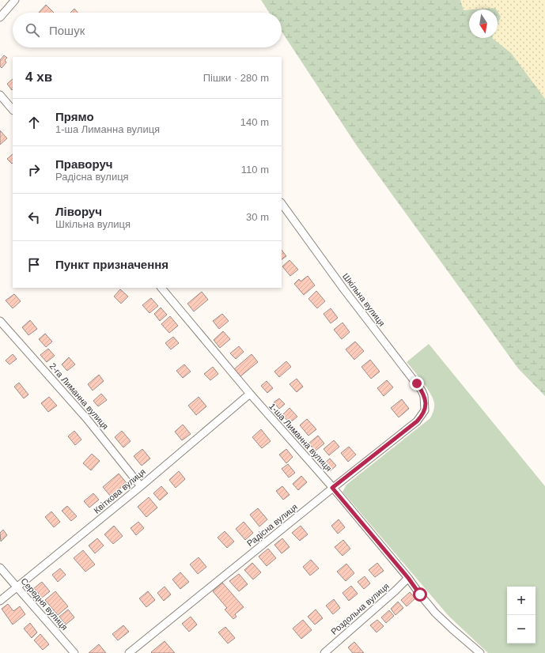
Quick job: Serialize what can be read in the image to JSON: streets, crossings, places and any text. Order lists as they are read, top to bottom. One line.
{"streets":{"street":["Шкільна вулиця","2-га Лиманна вулиця","1-ша Лиманна вулиця","Квіткова вулиця","Радісна вулиця","Середня вулиця","Роздольна вулиця"]},"crossings":[["Шкільна вулиця","Радісна вулиця"],["2-га Лиманна вулиця","Квіткова вулиця"],["1-ша Лиманна вулиця","Квіткова вулиця"],["1-ша Лиманна вулиця","Радісна вулиця"],["1-ша Лиманна вулиця","Роздольна вулиця"],["Квіткова вулиця","Середня вулиця"]],"north":"bottom","page":{"search":"Пошук","heading":["4 хв","Пішки · 280 m"],"list":[["Прямо","1-ша Лиманна вулиця","140 m"],["Праворуч","Радісна вулиця","110 m"],["Ліворуч","Шкільна вулиця","30 m"],"Пункт призначення"],"map_buttons":["+","−"]}}
